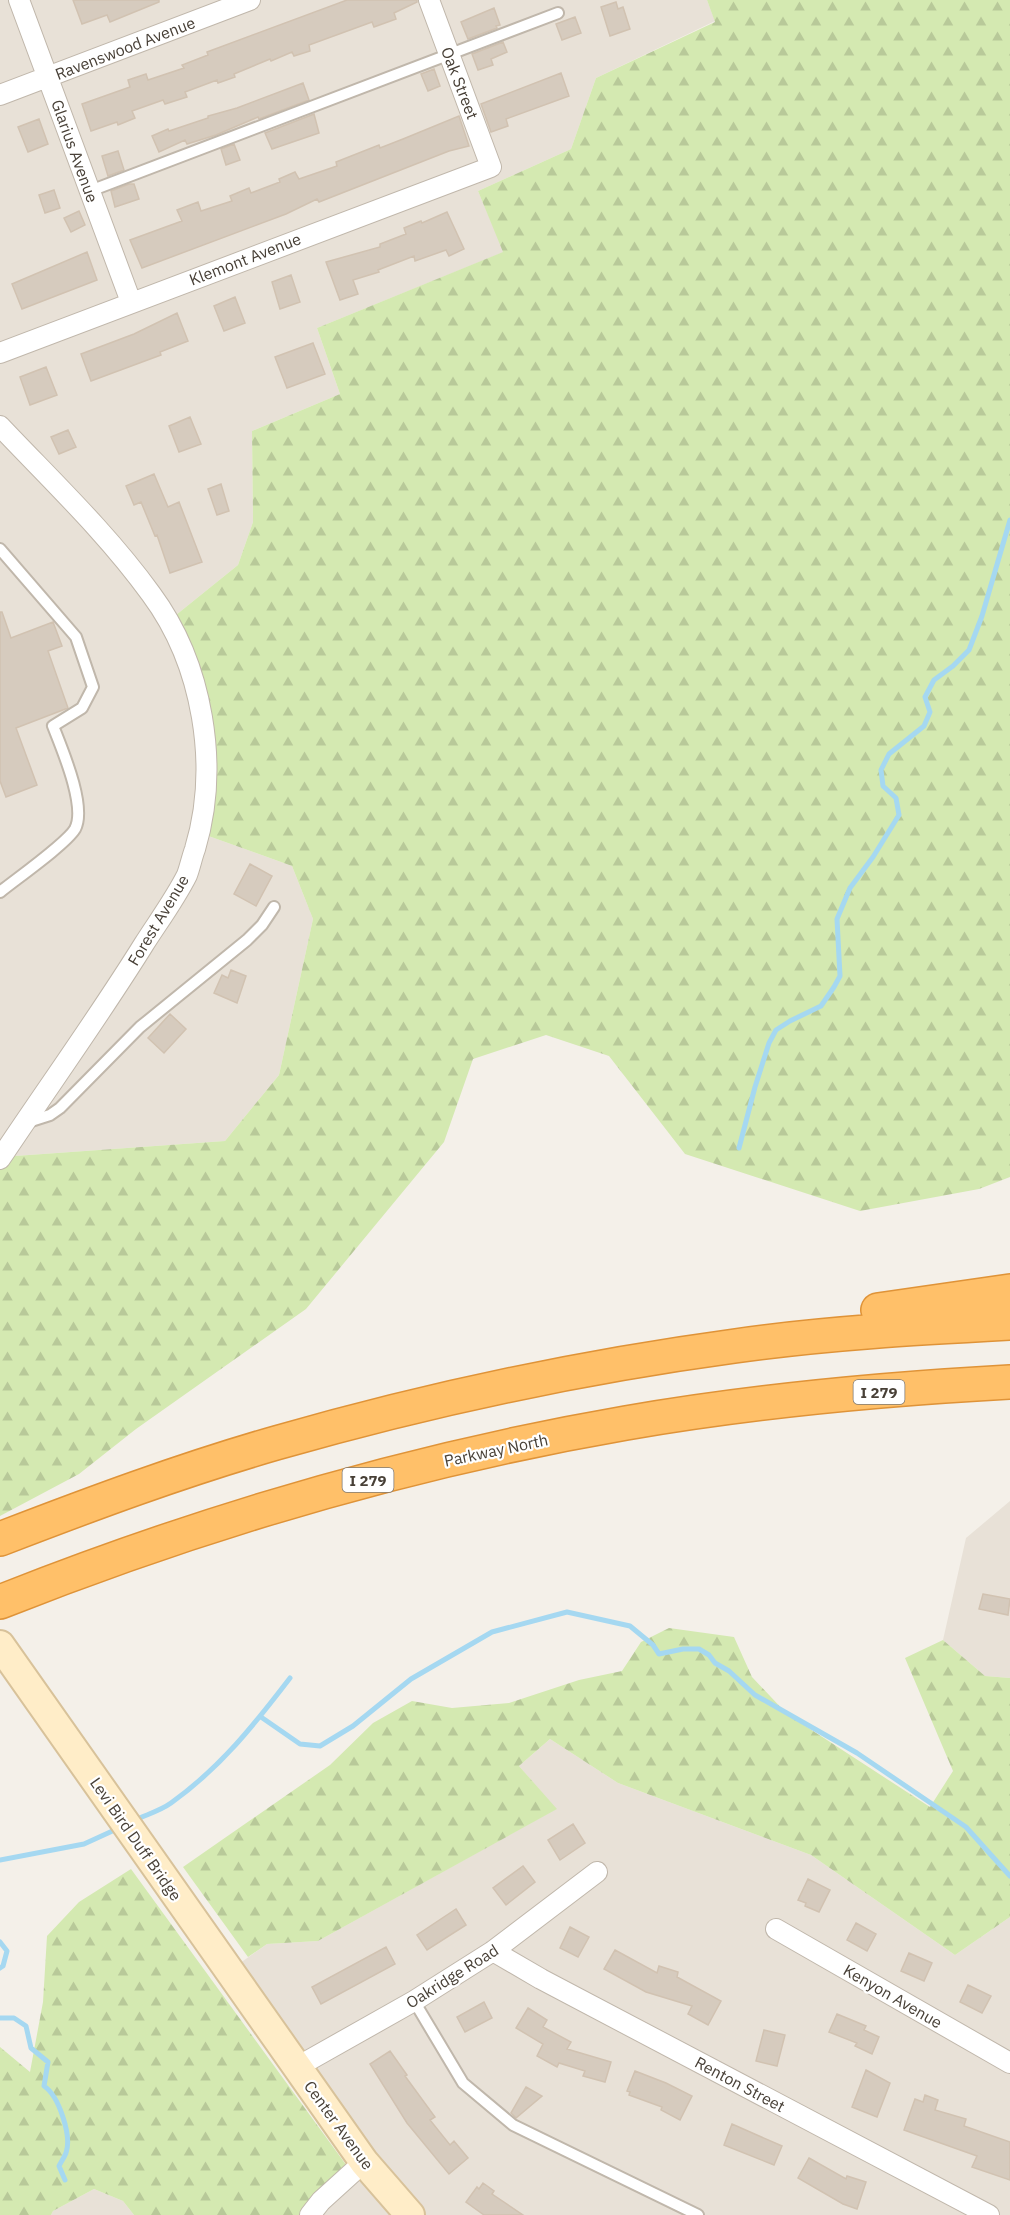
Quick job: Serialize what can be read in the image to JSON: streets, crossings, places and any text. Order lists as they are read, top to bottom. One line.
{"streets":{"highway":["I 279","Parkway North"],"street":["Ravenswood Avenue","Oak Street","Glarius Avenue","Klemont Avenue","Forest Avenue","Levi Bird Duff Bridge","Oakridge Road","Kenyon Avenue","Renton Street","Center Avenue"]},"crossings":[["Ravenswood Avenue","Glarius Avenue"],["Oak Street","Klemont Avenue"],["Glarius Avenue","Klemont Avenue"],["Levi Bird Duff Bridge","Center Avenue"],["Oakridge Road","Renton Street"],["Oakridge Road","Center Avenue"]]}
